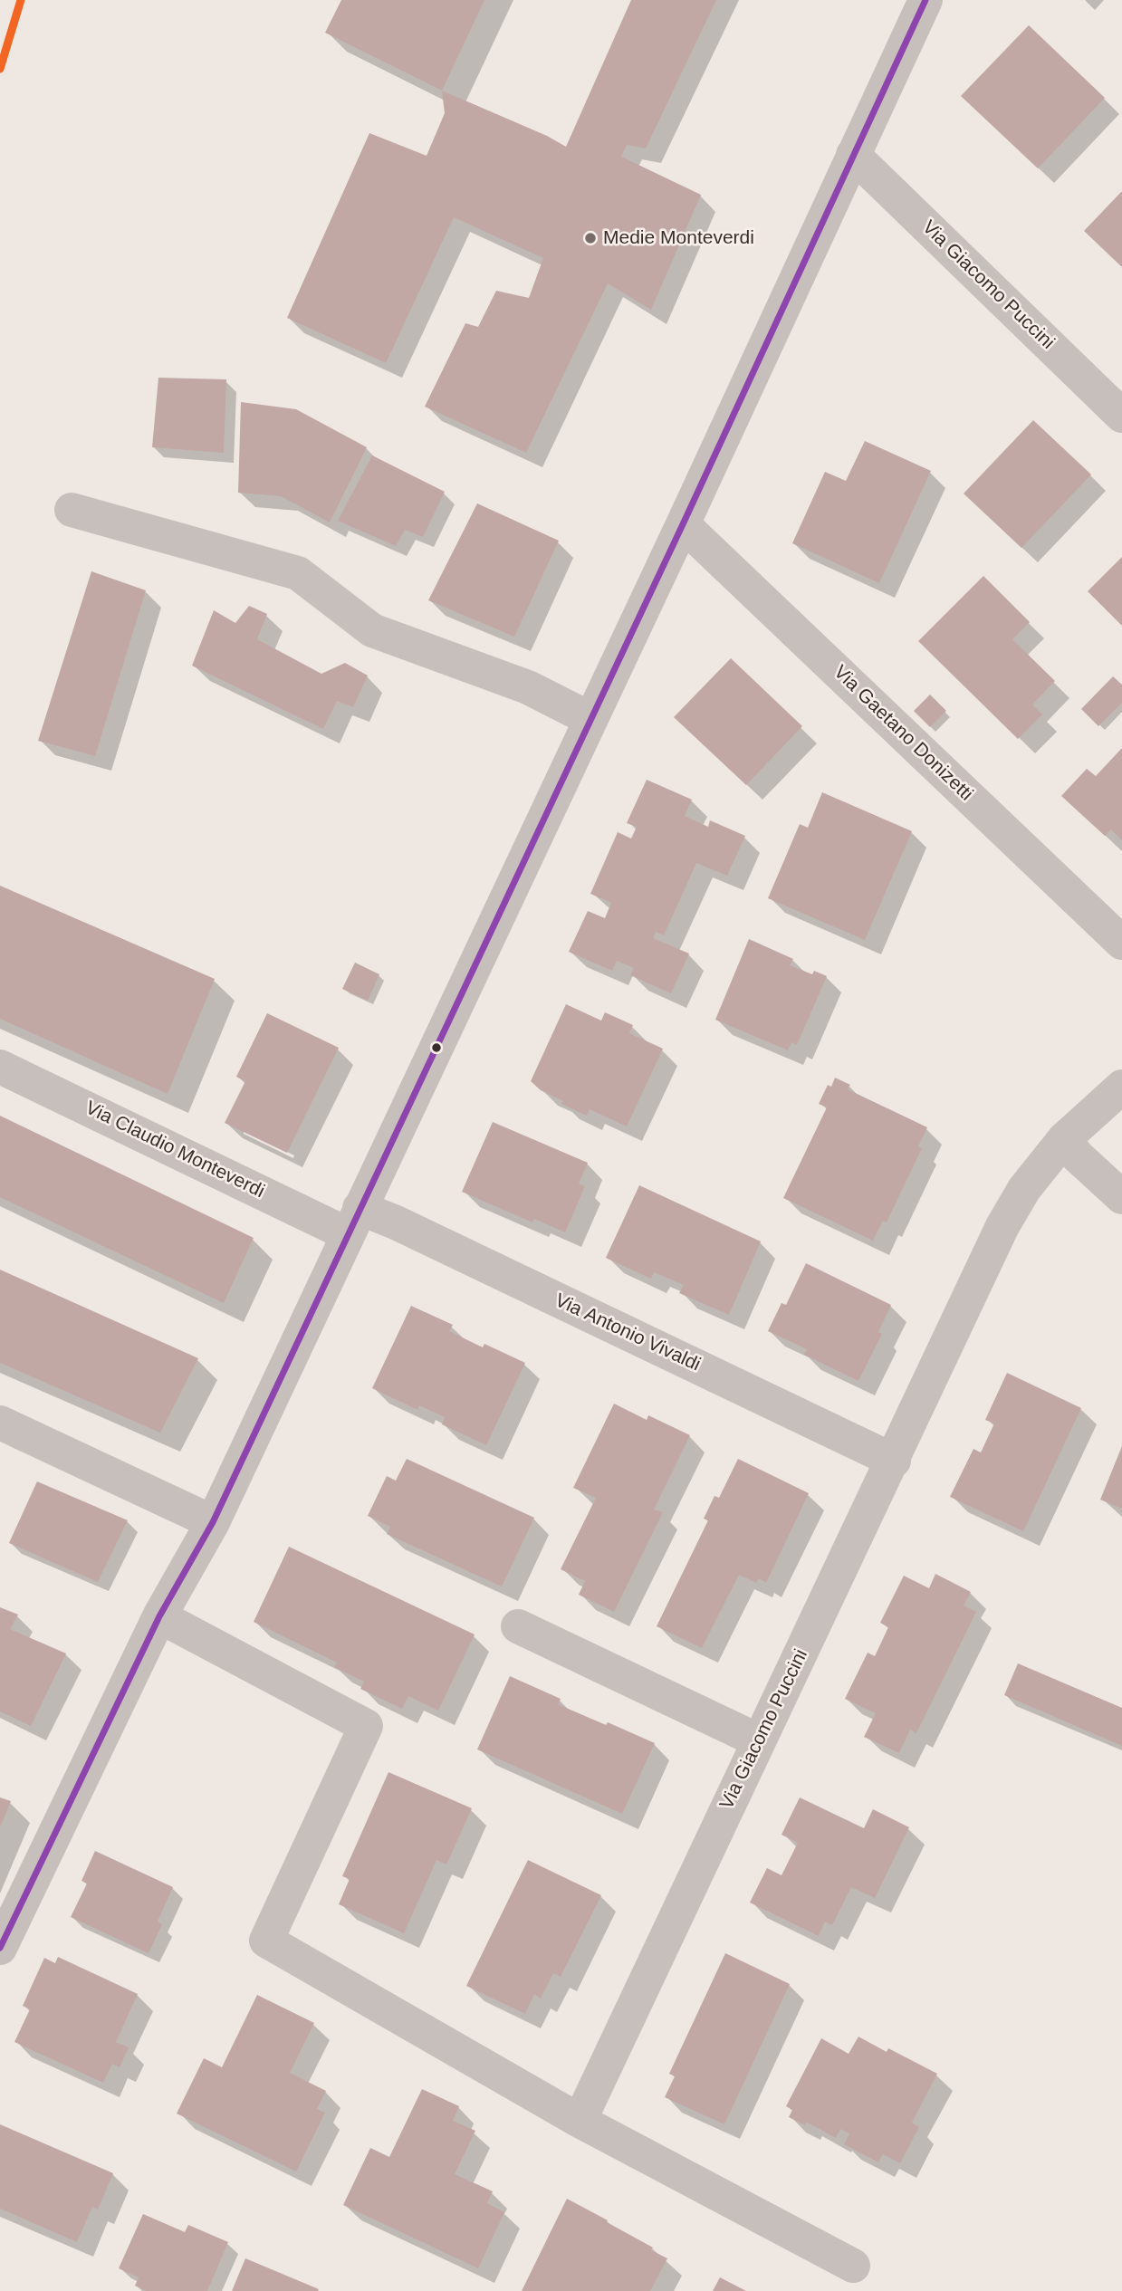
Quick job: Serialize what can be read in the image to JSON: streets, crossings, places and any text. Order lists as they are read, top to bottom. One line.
{"streets":{"street":["Via Giacomo Puccini","Via Gaetano Donizetti","Via Claudio Monteverdi","Via Antonio Vivaldi"]},"crossings":[["Via Giacomo Puccini","Via Antonio Vivaldi"],["Via Claudio Monteverdi","Via Antonio Vivaldi"]],"places":["Medie Monteverdi"]}
